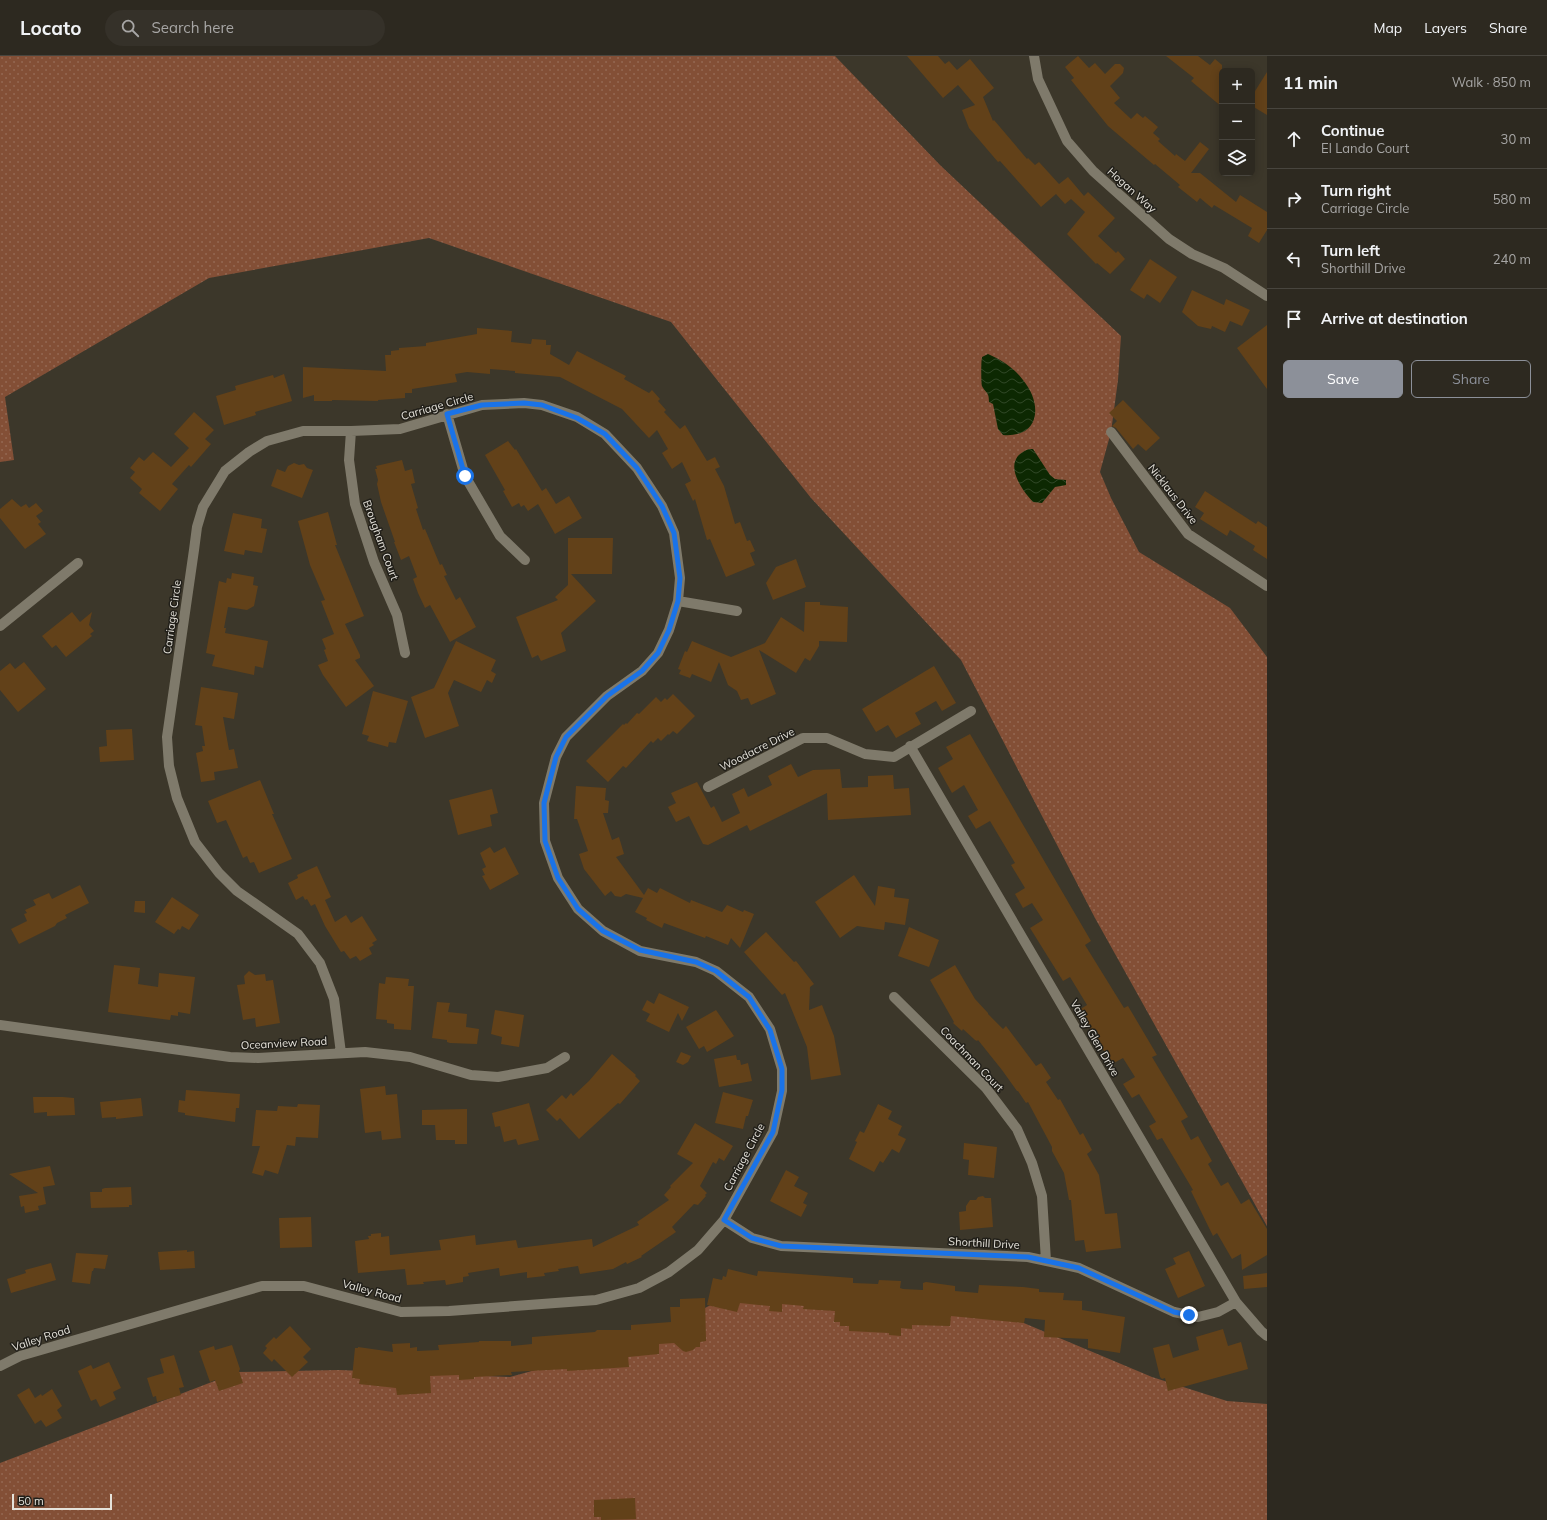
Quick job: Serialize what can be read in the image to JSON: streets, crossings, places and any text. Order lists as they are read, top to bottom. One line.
{"streets":{"street":["Hogan Way","Carriage Circle","Nicklaus Drive","Brougham Court","Woodacre Drive","Valley Glen Drive","Oceanview Road","Coachman Court","Shorthill Drive","Valley Road"]},"crossings":[["Carriage Circle","Brougham Court"],["Carriage Circle","Oceanview Road"],["Carriage Circle","Shorthill Drive"],["Carriage Circle","Valley Road"],["Woodacre Drive","Valley Glen Drive"],["Valley Glen Drive","Shorthill Drive"],["Coachman Court","Shorthill Drive"],["Shorthill Drive","Valley Road"]],"scale_bar":"50 m","page":{"header":"Locato","search":"Search here","nav":["Map","Layers","Share"],"heading":["11 min","Walk · 850 m"],"map_buttons":["+","−"],"list":[["Continue","El Lando Court","30 m"],["Turn right","Carriage Circle","580 m"],["Turn left","Shorthill Drive","240 m"],"Arrive at destination"],"buttons":["Save","Share"],"scale":"50 m"}}
